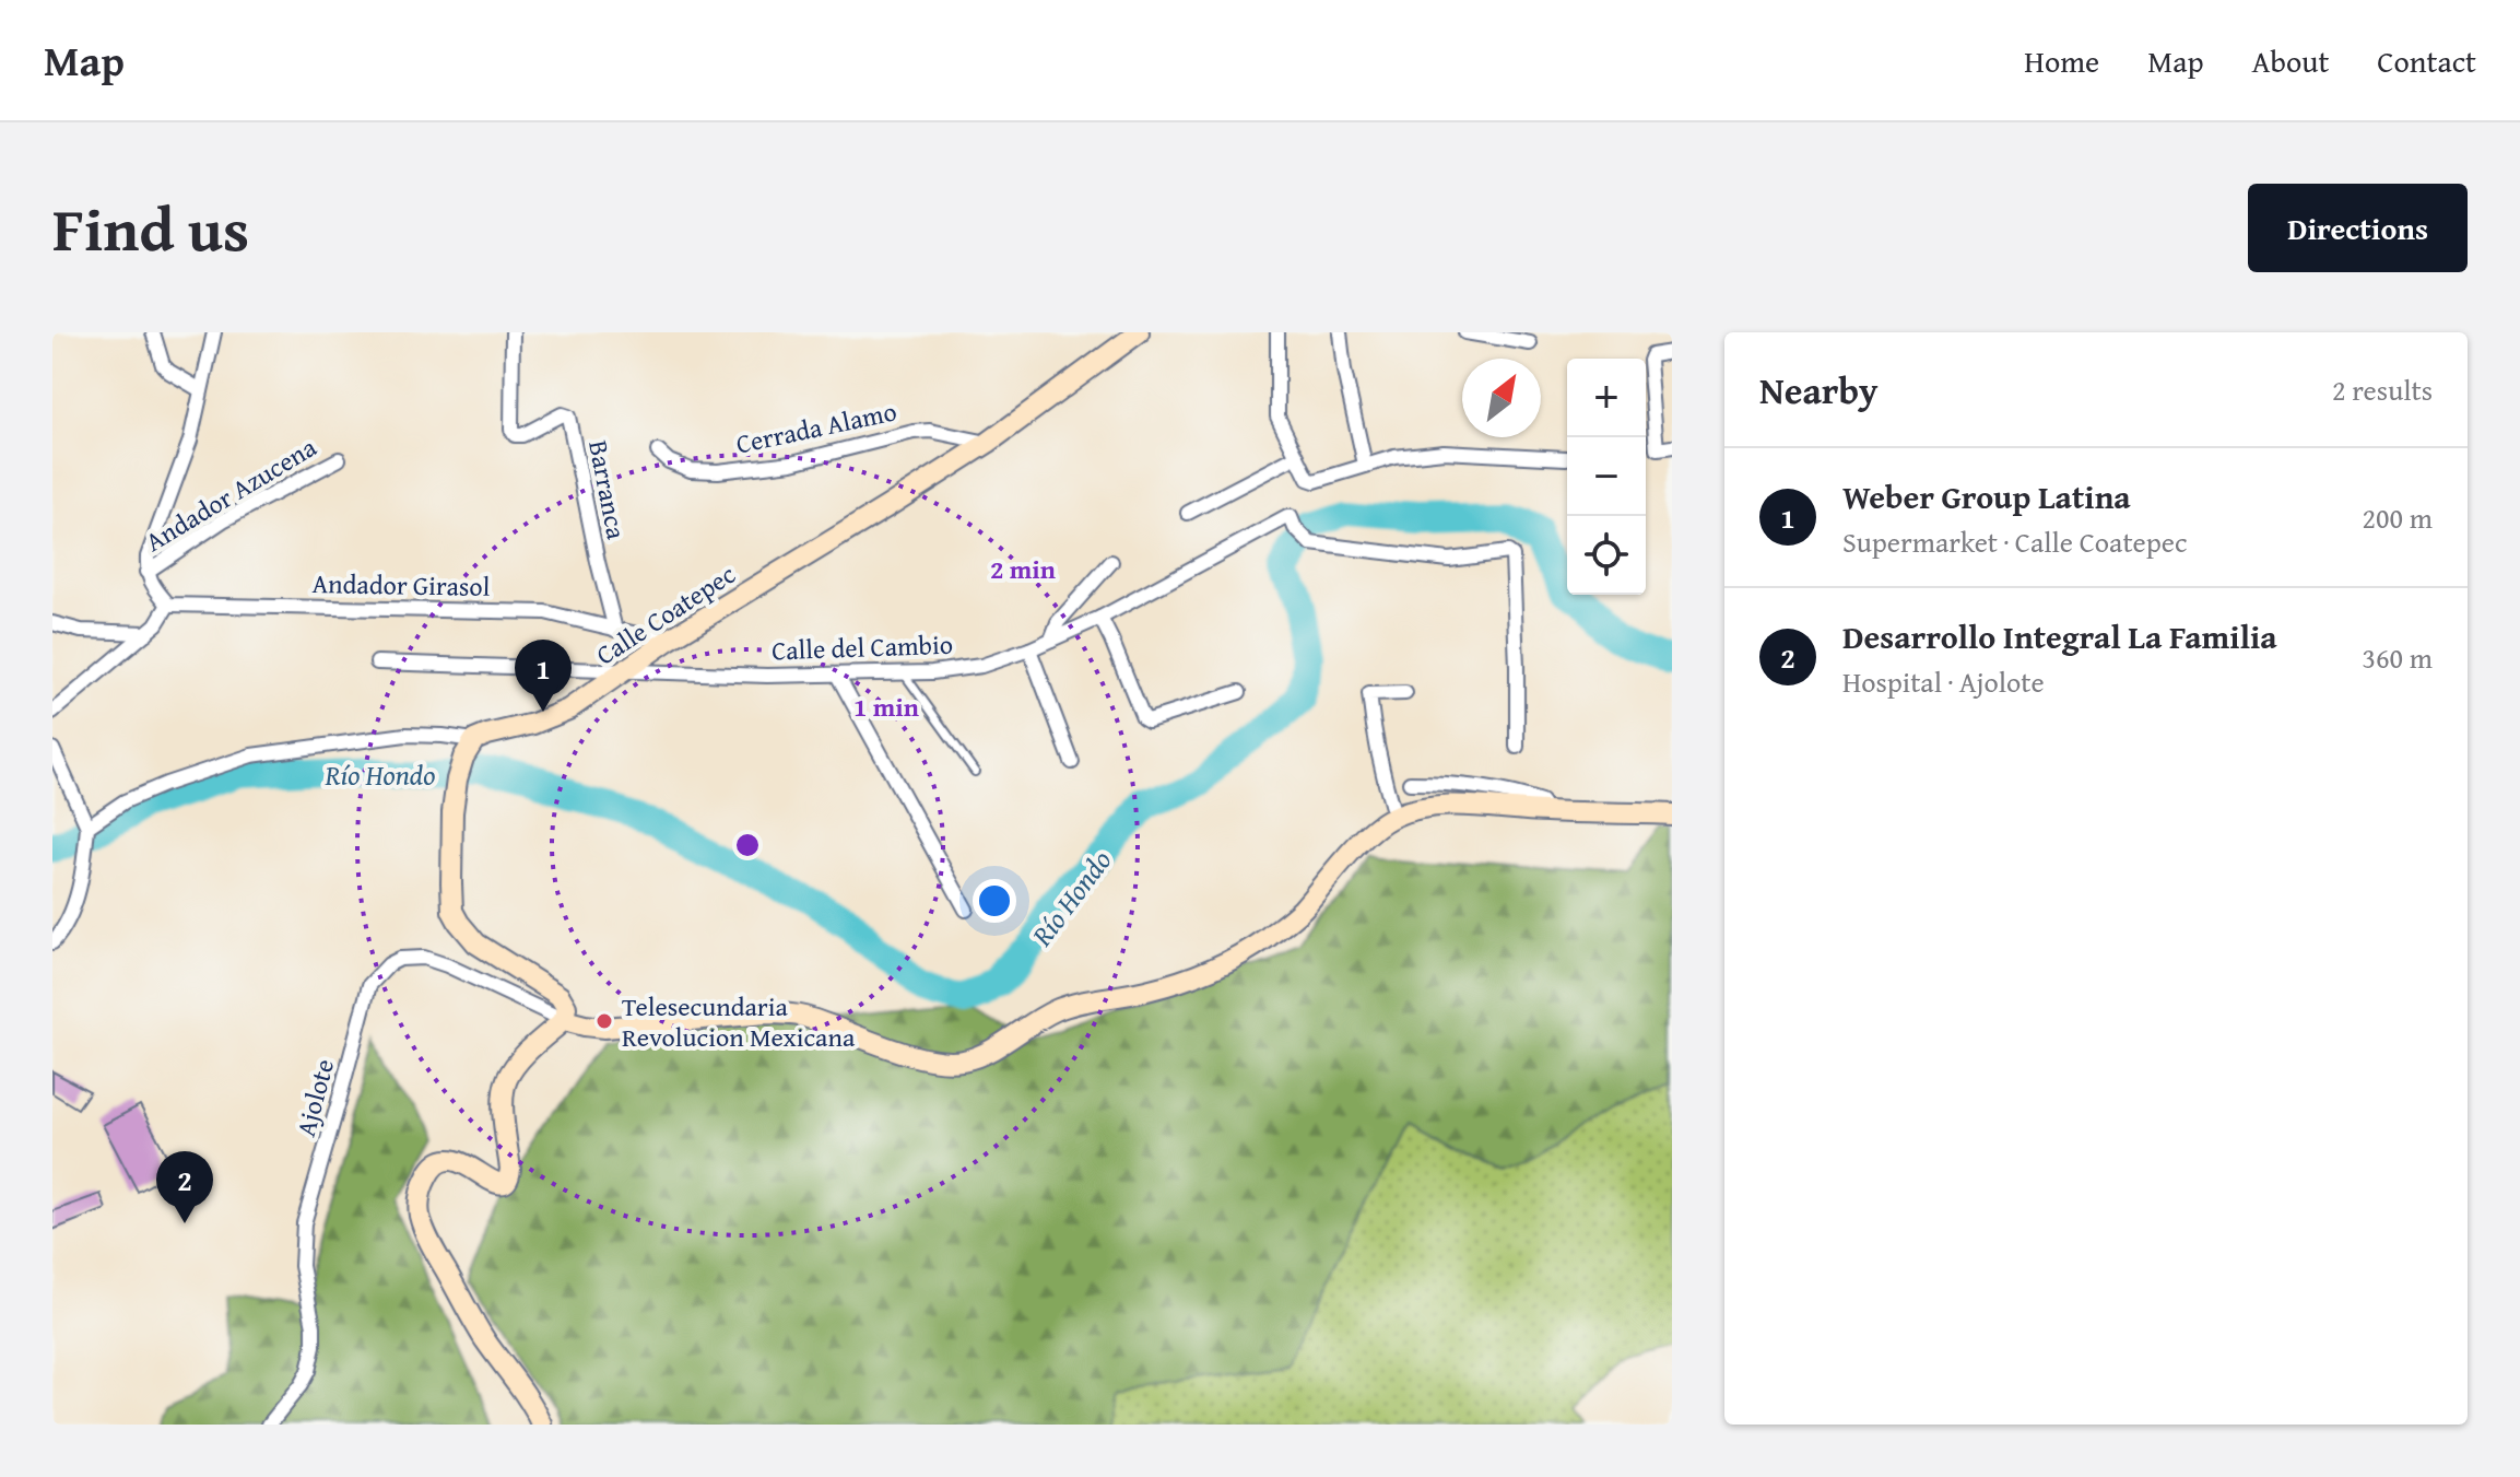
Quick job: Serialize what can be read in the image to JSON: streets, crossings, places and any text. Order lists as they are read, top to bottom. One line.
{"streets":{"main road":["Calle Coatepec"],"street":["Cerrada Alamo","Barranca","Andador Azucena","Andador Girasol","Calle del Cambio","Ajolote"]},"crossings":[["Cerrada Alamo","Calle Coatepec"],["Barranca","Andador Girasol"],["Andador Girasol","Calle Coatepec"],["Calle Coatepec","Calle del Cambio"]],"water":["Río Hondo"],"places":["Telesecundaria Revolucion Mexicana"],"north":"top right","page":{"header":"Map","nav":["Home","Map","About","Contact"],"title":"Find us","buttons":"Directions","heading":["Nearby","2 results"],"map_buttons":["+","−"],"list":[{"mark":"1","name":"Weber Group Latina","note":"Supermarket · Calle Coatepec","value":"200 m"},{"mark":"2","name":"Desarrollo Integral La Familia","note":"Hospital · Ajolote","value":"360 m"}],"pins":["1","2"]},"rings":["2 min","1 min"]}
